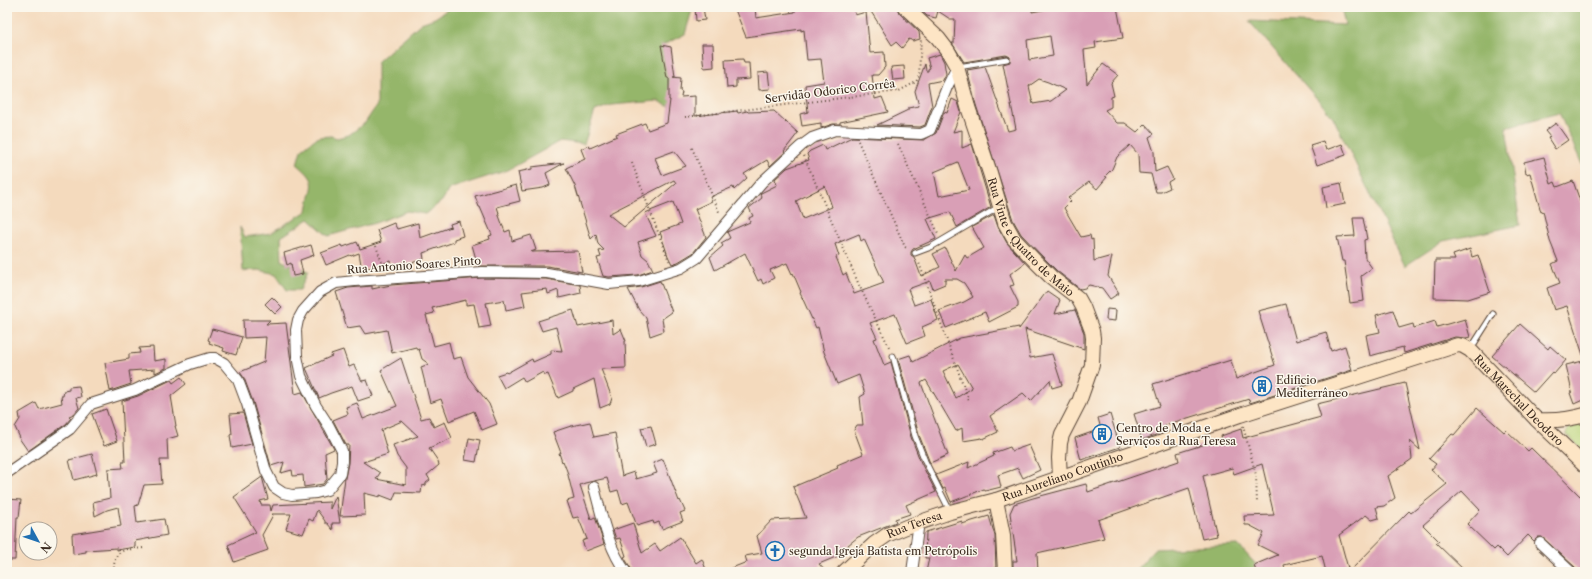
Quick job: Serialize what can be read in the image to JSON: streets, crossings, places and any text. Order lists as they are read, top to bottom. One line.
{"streets":{"main road":["Rua Vinte e Quatro de Maio","Rua Marechal Deodoro","Rua Aureliano Coutinho","Rua Teresa"],"street":["Rua Antonio Soares Pinto"],"path":["Servidão Odorico Corrêa"]},"crossings":[["Servidão Odorico Corrêa","Rua Vinte e Quatro de Maio"],["Rua Vinte e Quatro de Maio","Rua Antonio Soares Pinto"],["Rua Vinte e Quatro de Maio","Rua Aureliano Coutinho"],["Rua Marechal Deodoro","Rua Aureliano Coutinho"],["Rua Aureliano Coutinho","Rua Teresa"]],"places":{"building":["Edificio Mediterrâneo","Centro de Moda e Serviços da Rua Teresa"],"church":["segunda Igreja Batista em Petrópolis"]},"north":"bottom right"}
